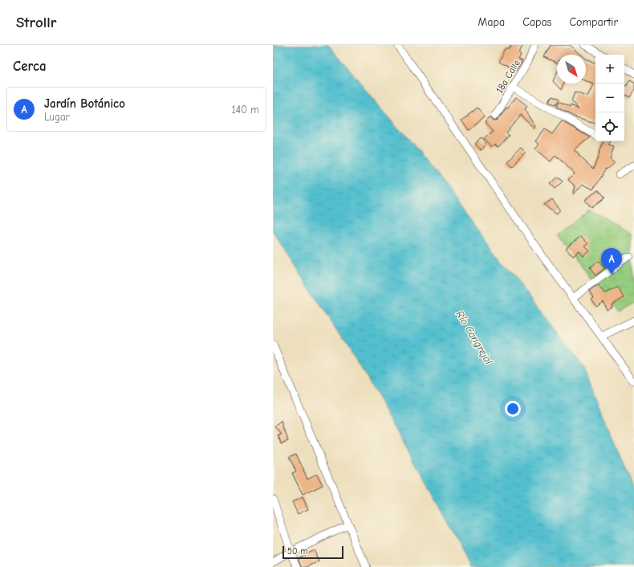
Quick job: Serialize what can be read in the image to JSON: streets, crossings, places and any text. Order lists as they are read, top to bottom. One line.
{"streets":{"street":["18a Calle"]},"water":["Río Cangrejal"],"scale_bar":"50 m","north":"bottom right","page":{"header":"Strollr","nav":["Mapa","Capas","Compartir"],"heading":"Cerca","map_buttons":["+","−"],"list":[{"mark":"A","name":"Jardín Botánico","note":"Lugar","value":"140 m"}],"pins":"A","scale":"50 m"}}
